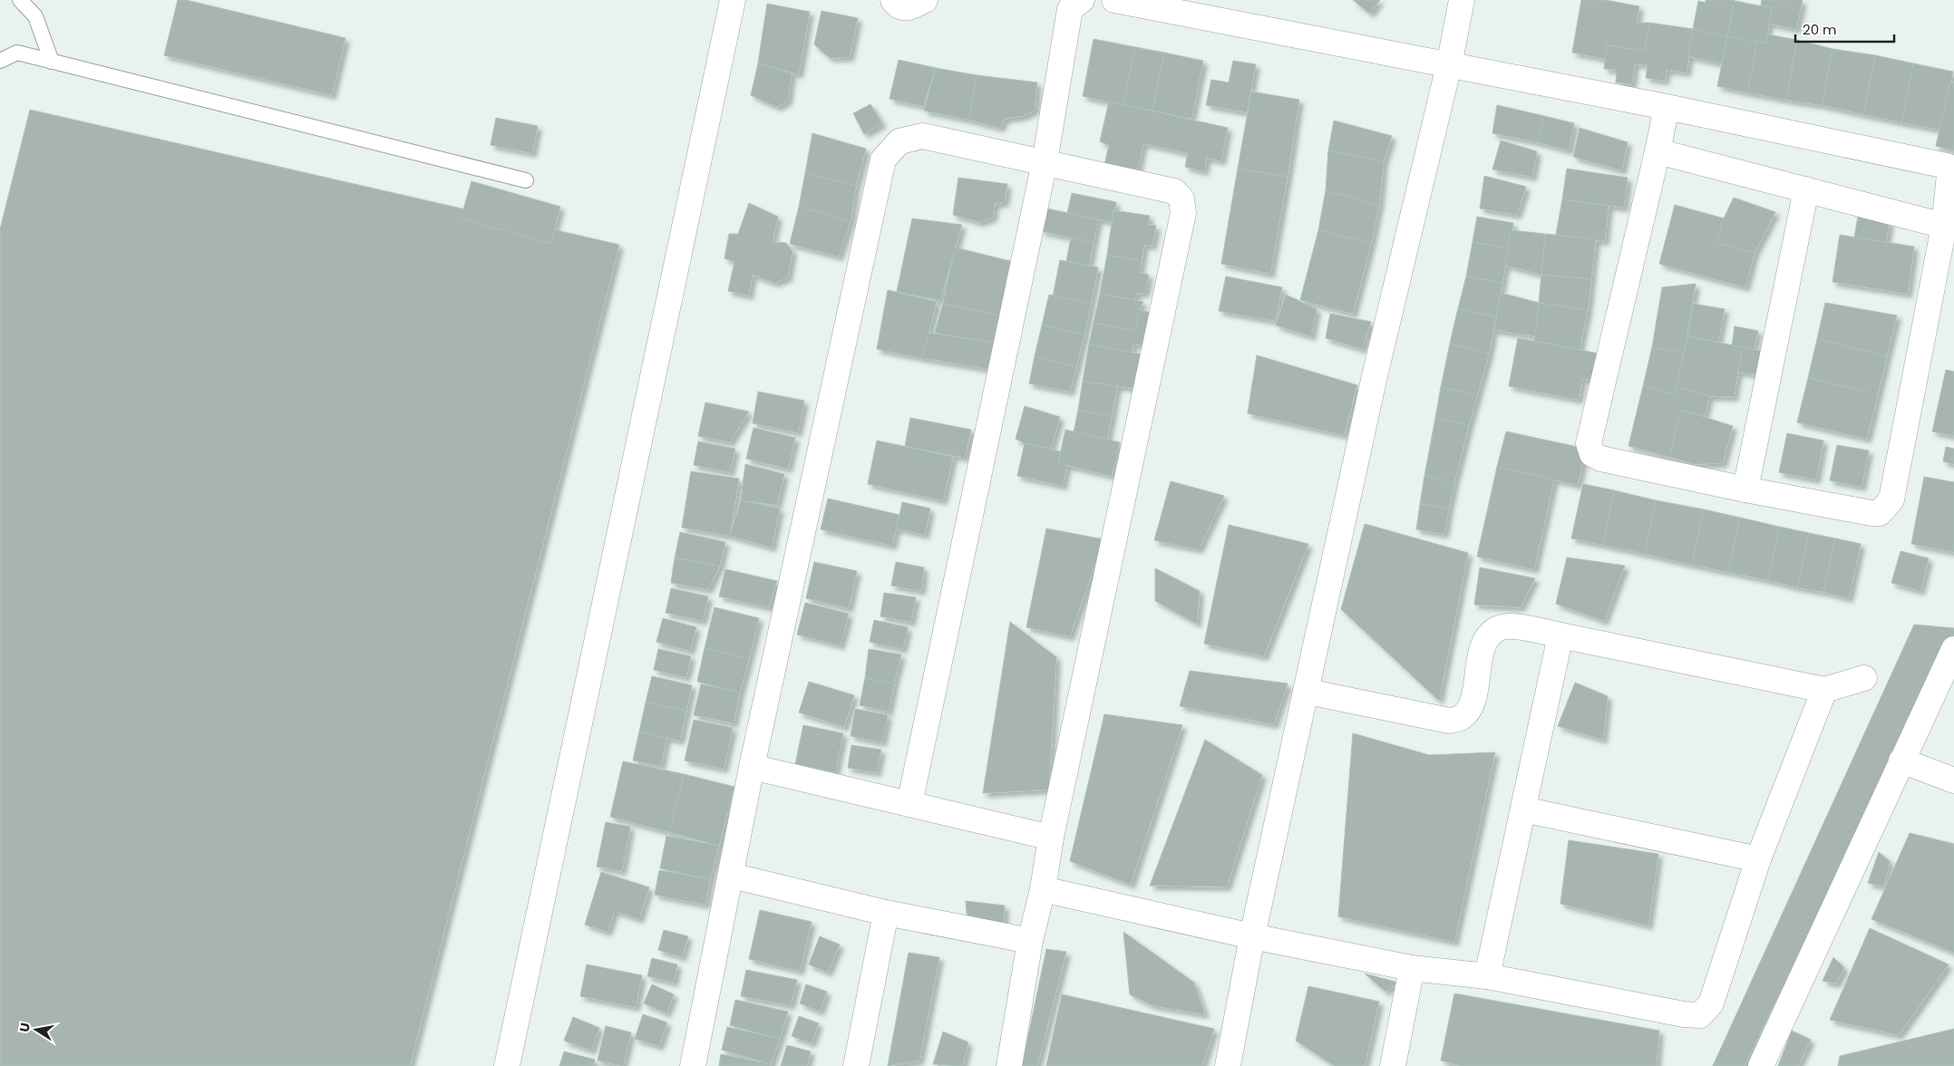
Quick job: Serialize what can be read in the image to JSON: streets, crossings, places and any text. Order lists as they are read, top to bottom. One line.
{"scale_bar":"20 m","north":"left"}
